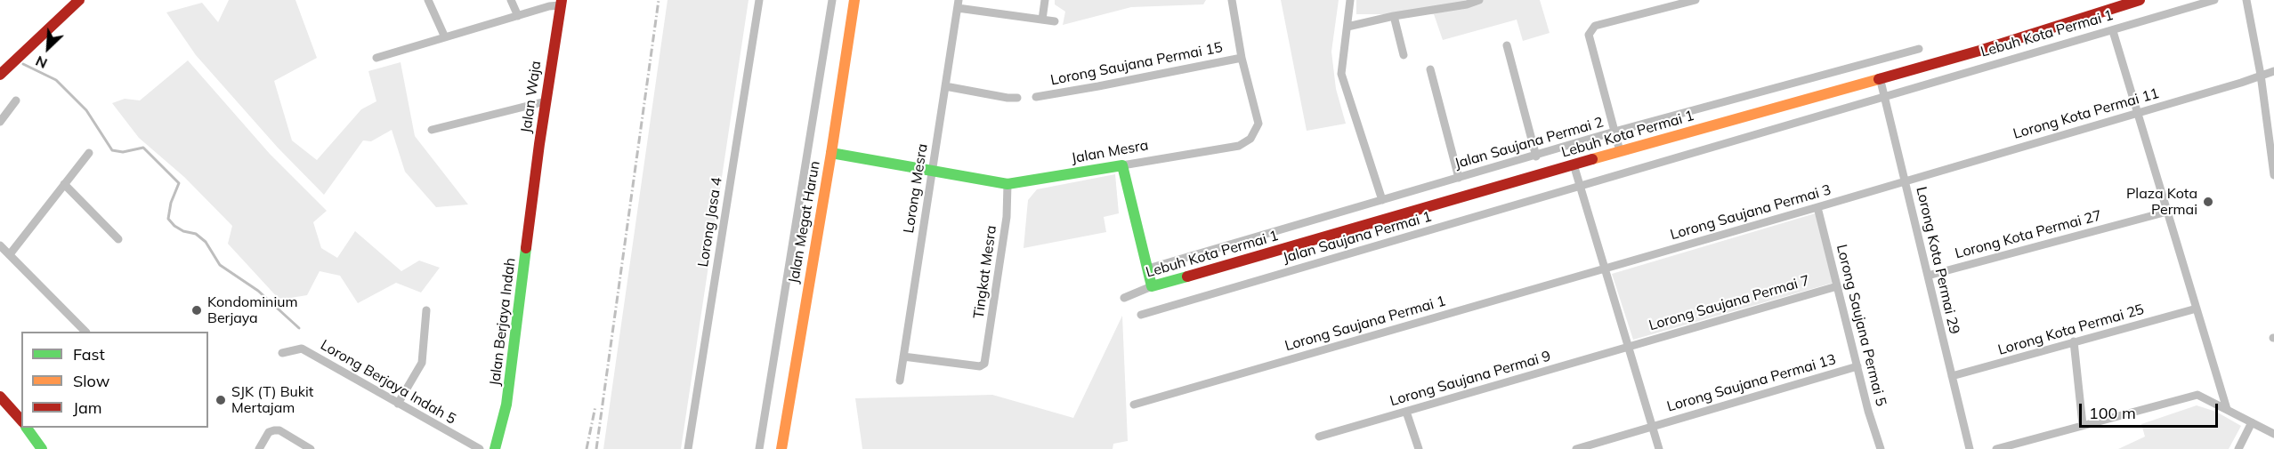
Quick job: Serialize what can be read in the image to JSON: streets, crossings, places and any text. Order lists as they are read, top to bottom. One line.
{"streets":{"street":["Lebuh Kota Permai 1","Lorong Saujana Permai 15","Jalan Waja","Lorong Kota Permai 11","Jalan Saujana Permai 2","Jalan Mesra","Lorong Mesra","Lorong Saujana Permai 3","Lorong Jasa 4","Jalan Megat Harun","Lorong Kota Permai 27","Jalan Saujana Permai 1","Lorong Kota Permai 29","Tingkat Mesra","Lorong Saujana Permai 7","Jalan Berjaya Indah","Lorong Saujana Permai 1","Lorong Saujana Permai 5","Lorong Kota Permai 25","Lorong Saujana Permai 9","Lorong Berjaya Indah 5","Lorong Saujana Permai 13"]},"crossings":[["Lebuh Kota Permai 1","Jalan Saujana Permai 1"],["Lebuh Kota Permai 1","Lorong Kota Permai 29"],["Lorong Saujana Permai 15","Jalan Mesra"],["Jalan Waja","Jalan Berjaya Indah"],["Lorong Kota Permai 11","Lorong Saujana Permai 3"],["Lorong Kota Permai 11","Lorong Kota Permai 29"],["Jalan Mesra","Lorong Mesra"],["Jalan Mesra","Jalan Megat Harun"],["Jalan Mesra","Tingkat Mesra"],["Lorong Mesra","Tingkat Mesra"],["Lorong Saujana Permai 3","Lorong Kota Permai 29"],["Lorong Saujana Permai 3","Lorong Saujana Permai 1"],["Lorong Saujana Permai 3","Lorong Saujana Permai 5"],["Lorong Kota Permai 27","Lorong Kota Permai 29"],["Lorong Kota Permai 29","Lorong Kota Permai 25"],["Lorong Saujana Permai 7","Lorong Saujana Permai 5"],["Lorong Saujana Permai 7","Lorong Saujana Permai 9"],["Lorong Saujana Permai 5","Lorong Saujana Permai 13"]],"places":["Plaza Kota Permai","Kondominium Berjaya","SJK (T) Bukit Mertajam"],"legend":["Fast","Slow","Jam"],"scale_bar":"100 m","north":"bottom left"}
